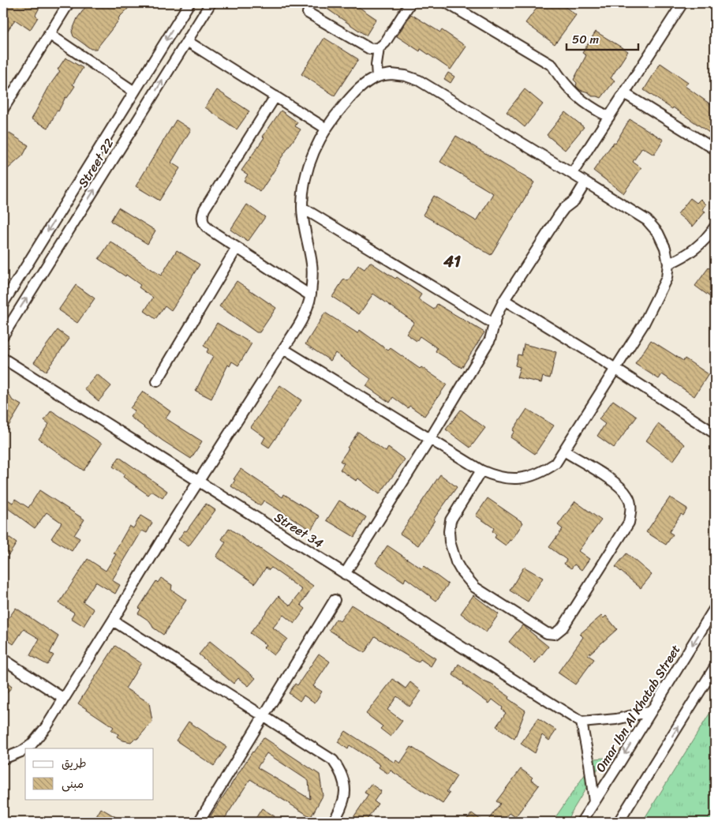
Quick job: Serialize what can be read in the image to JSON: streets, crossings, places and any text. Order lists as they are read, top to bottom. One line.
{"streets":{"street":["Street 22","Street 34","Omar Ibn Al Khatab Street"]},"districts":["41"],"legend":["طريق","مبنى"],"scale_bar":"50 m"}
